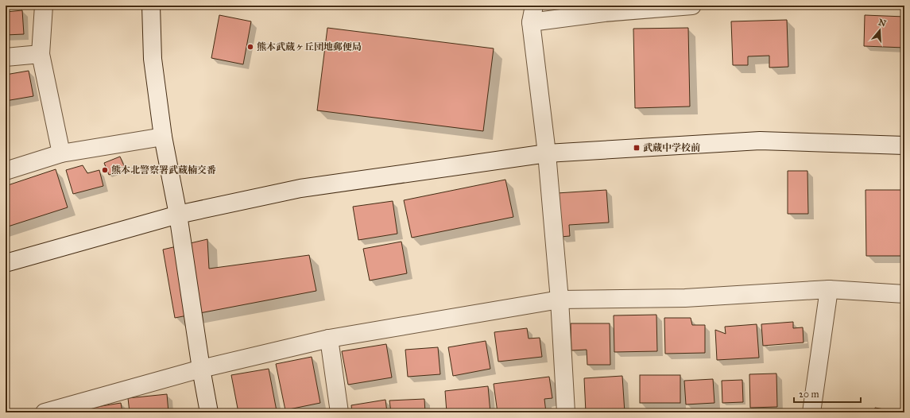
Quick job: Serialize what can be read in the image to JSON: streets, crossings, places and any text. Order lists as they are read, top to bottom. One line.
{"places":{"other":["熊本武蔵ヶ丘団地郵便局","熊本北警察署武蔵楠交番"],"transit":["武蔵中学校前"]},"scale_bar":"20 m","north":"top"}
